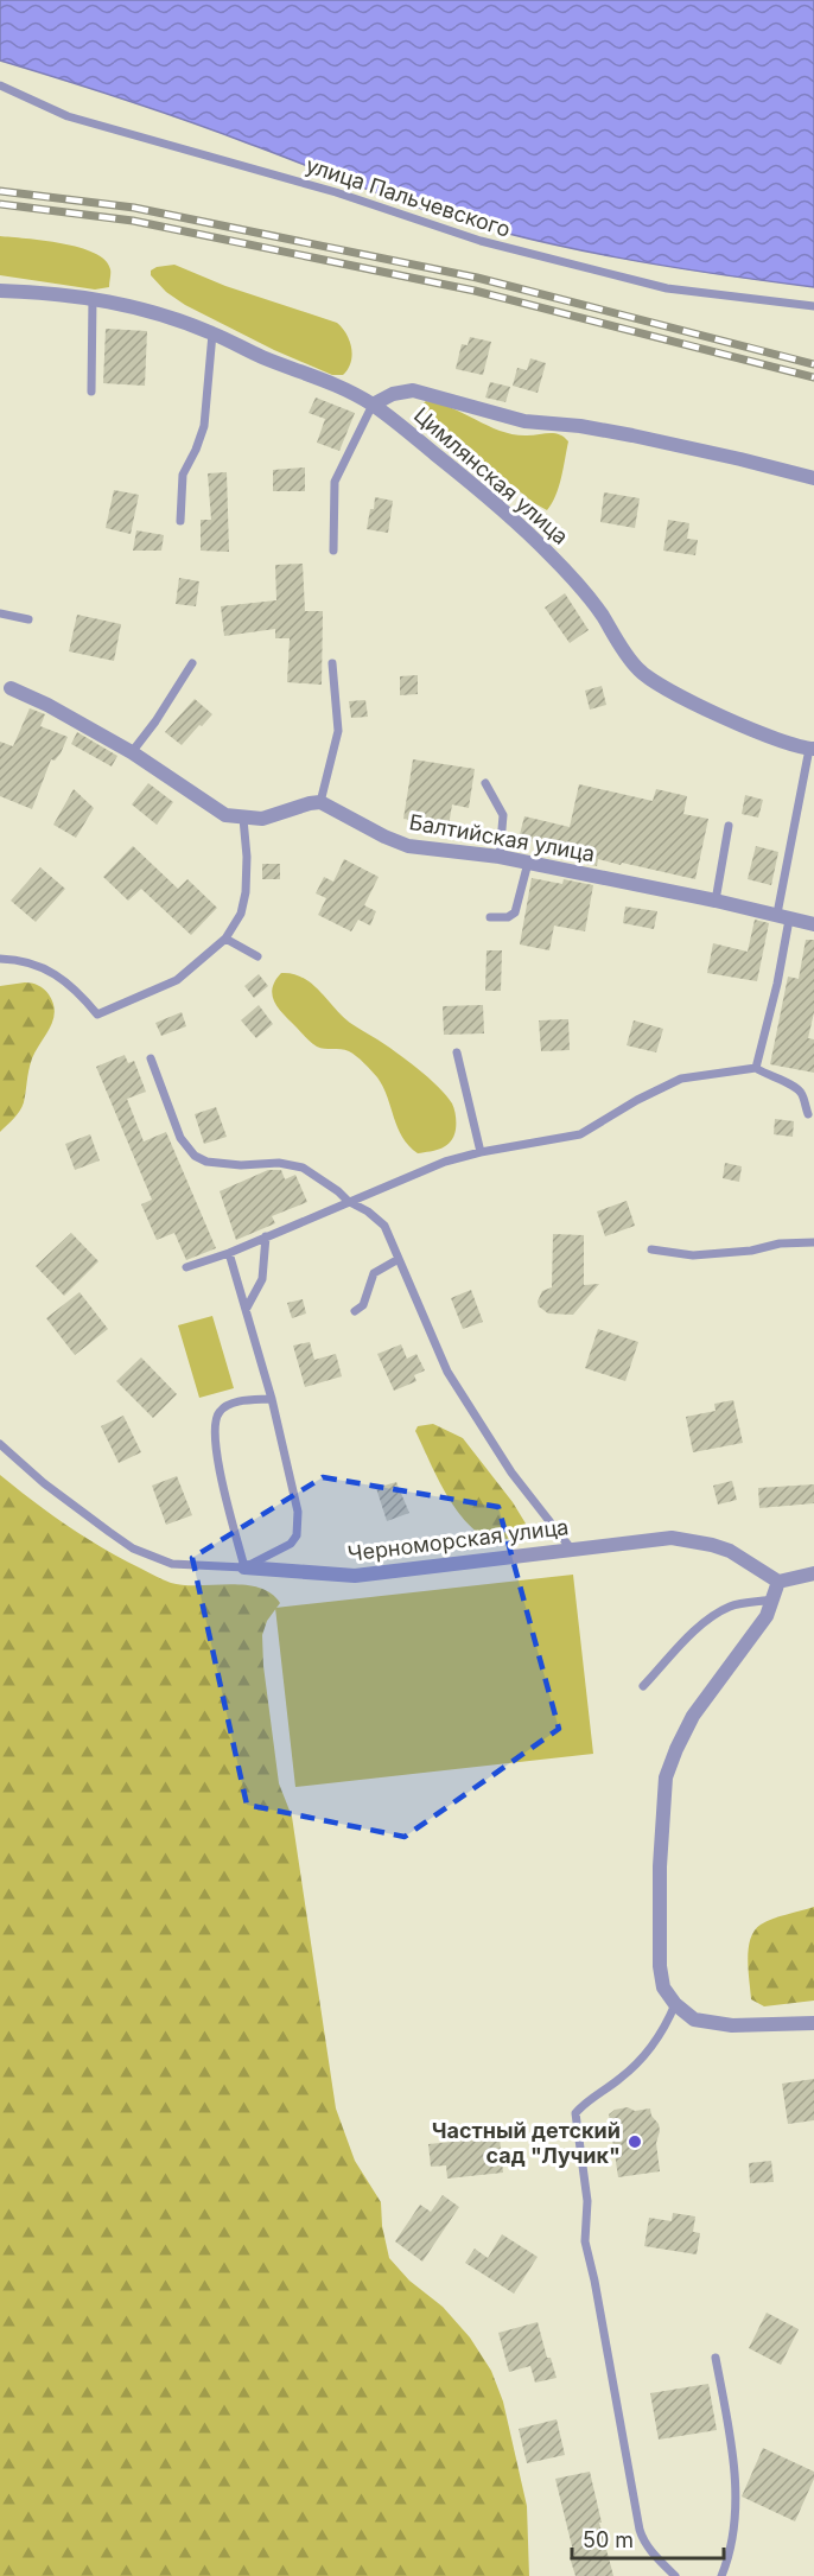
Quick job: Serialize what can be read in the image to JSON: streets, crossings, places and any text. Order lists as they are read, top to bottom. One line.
{"streets":{"street":["Цимлянская улица","Балтийская улица","Черноморская улица"],"lane":["улица Пальчевского"]},"places":["Частный детский сад \"Лучик\""],"scale_bar":"50 m"}
